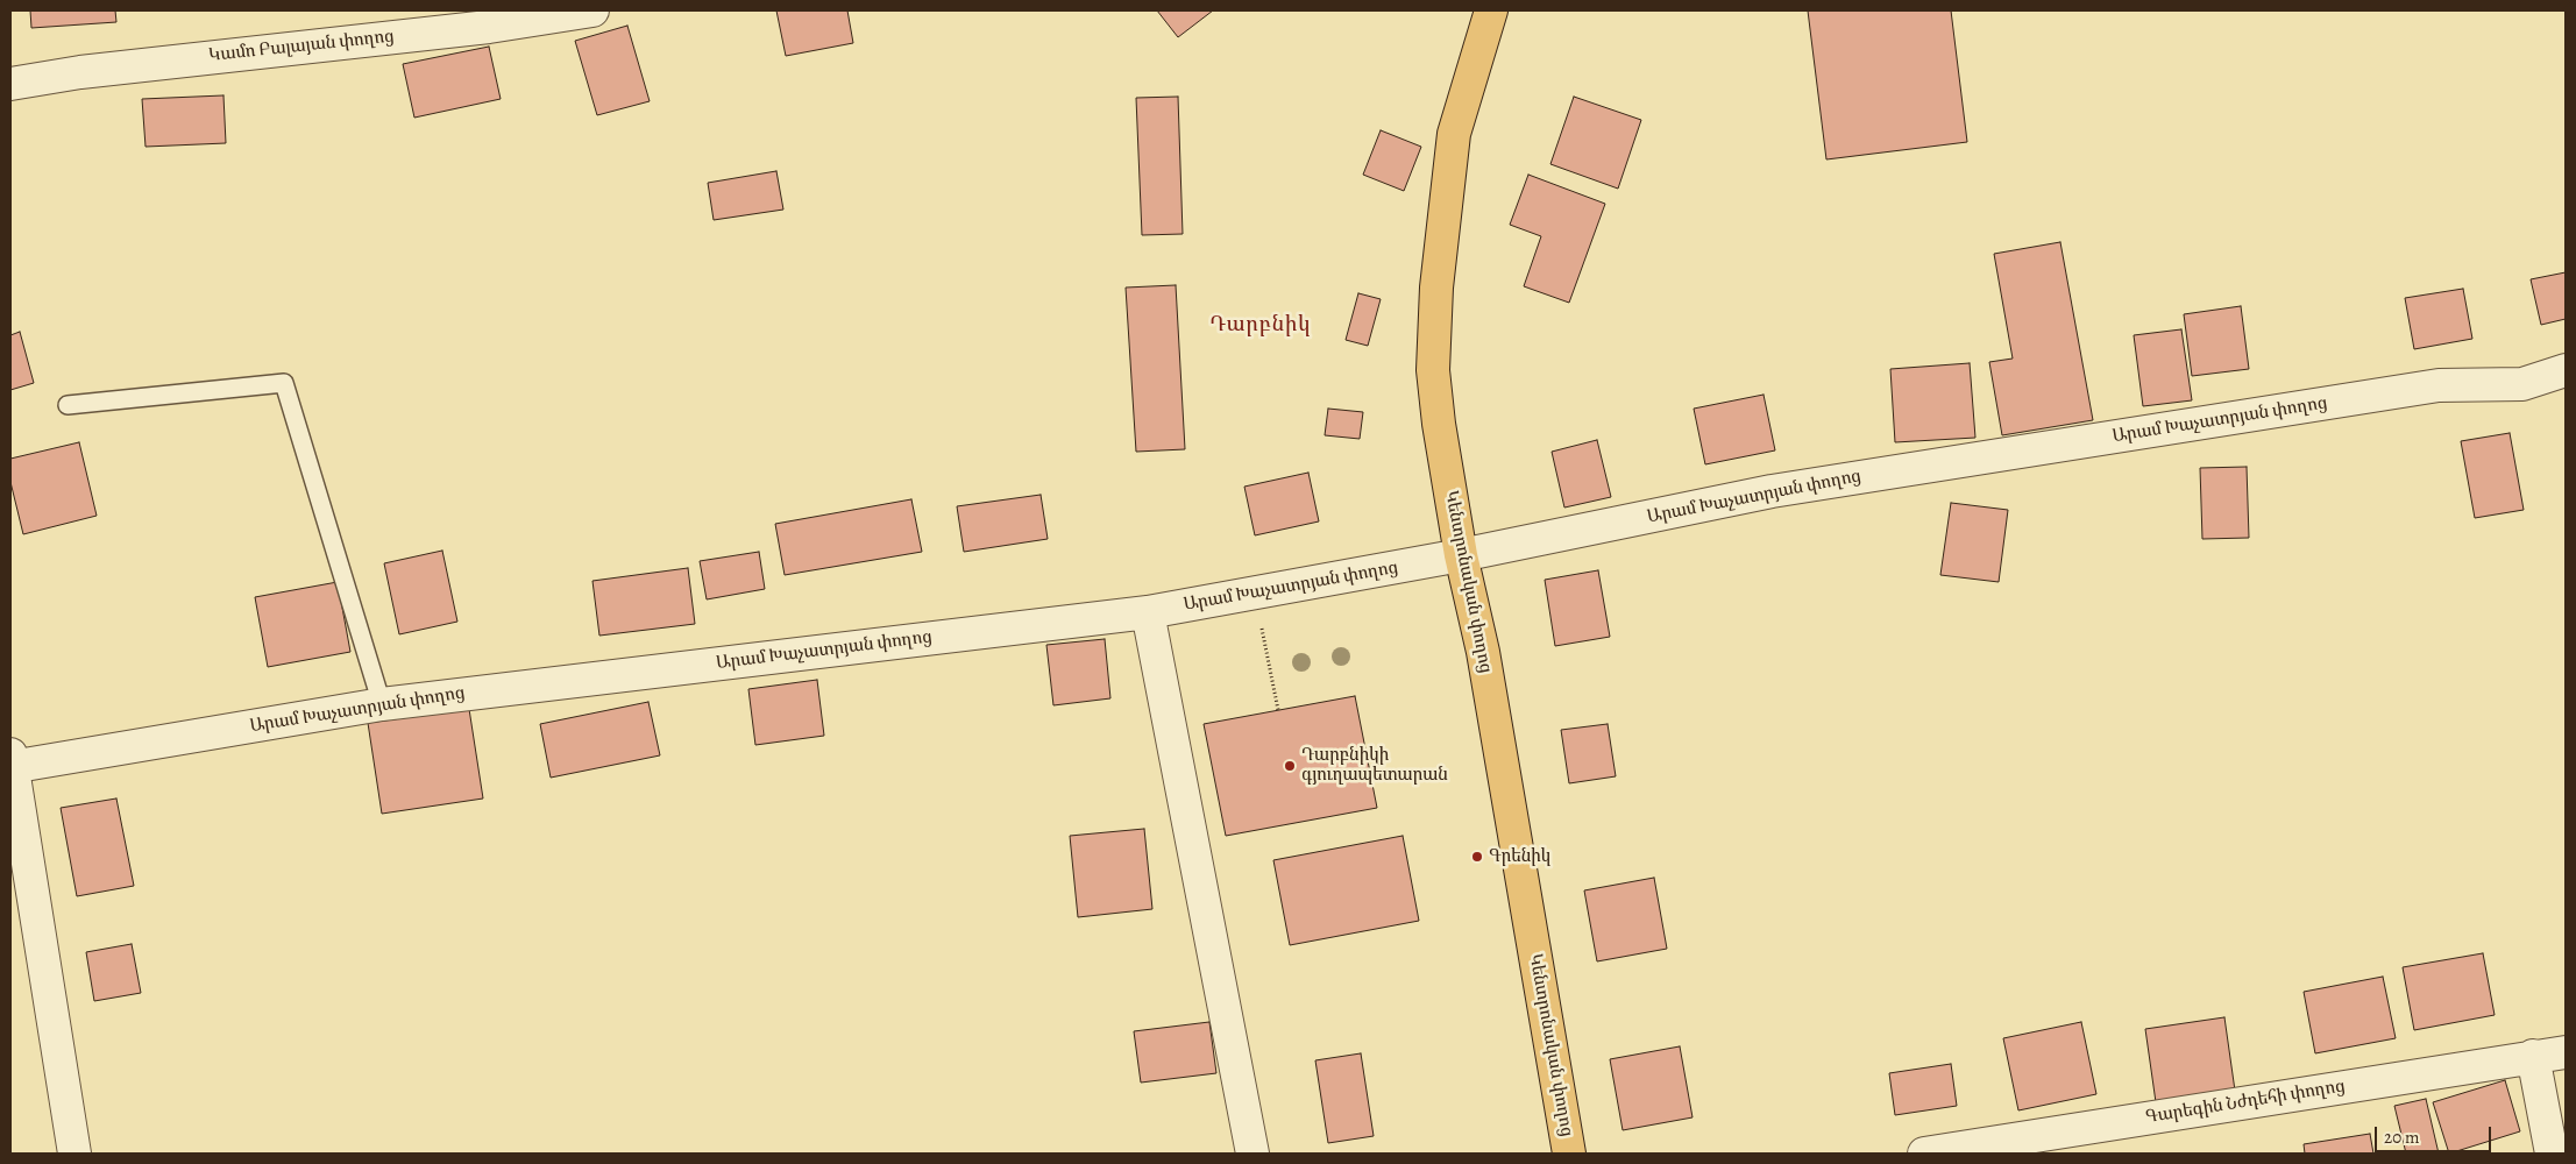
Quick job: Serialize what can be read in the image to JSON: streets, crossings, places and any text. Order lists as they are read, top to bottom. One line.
{"streets":{"main road":["Կենտրոնական փողոց"],"street":["Կամո Բալայան փողոց","Արամ Խաչատրյան փողոց","Գարեգին Նժդեհի փողոց"]},"crossings":[["Արամ Խաչատրյան փողոց","Կենտրոնական փողոց"]],"districts":["Դարբնիկ"],"places":["Դարբնիկի գյուղապետարան","Գրենիկ"],"scale_bar":"20 m"}
